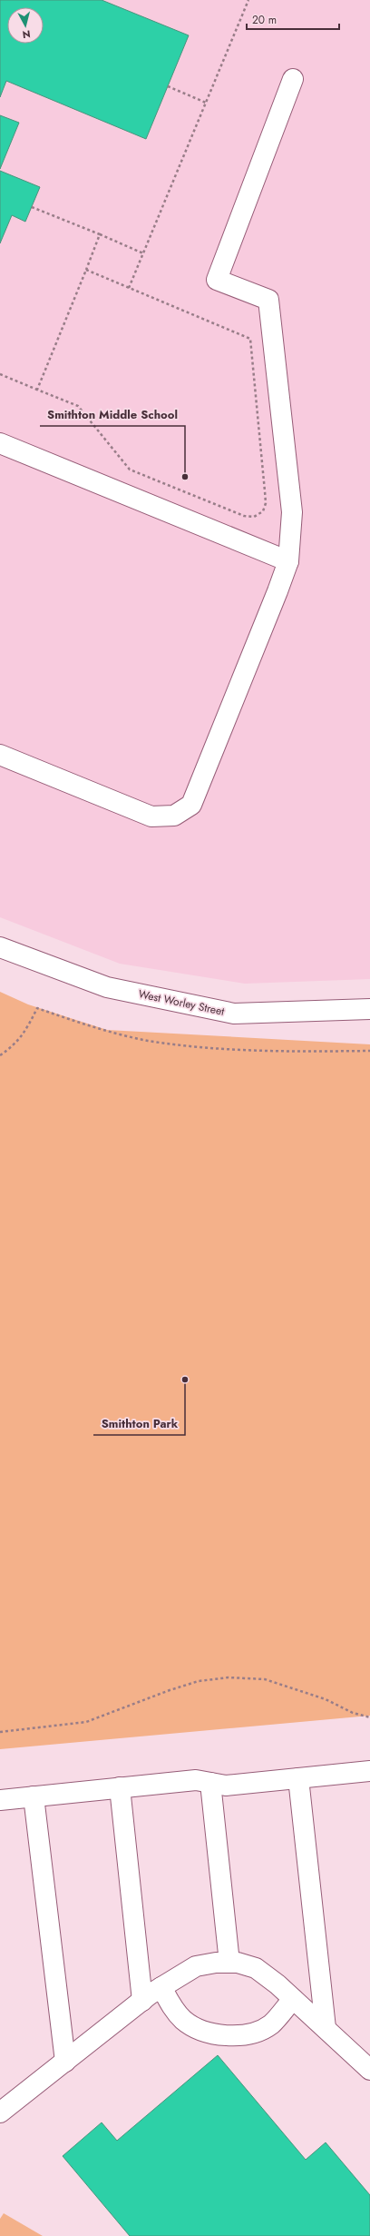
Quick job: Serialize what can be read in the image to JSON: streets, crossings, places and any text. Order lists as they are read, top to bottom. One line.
{"streets":{"street":["West Worley Street"]},"places":["Smithton Middle School","Smithton Park"],"scale_bar":"20 m","north":"bottom"}
